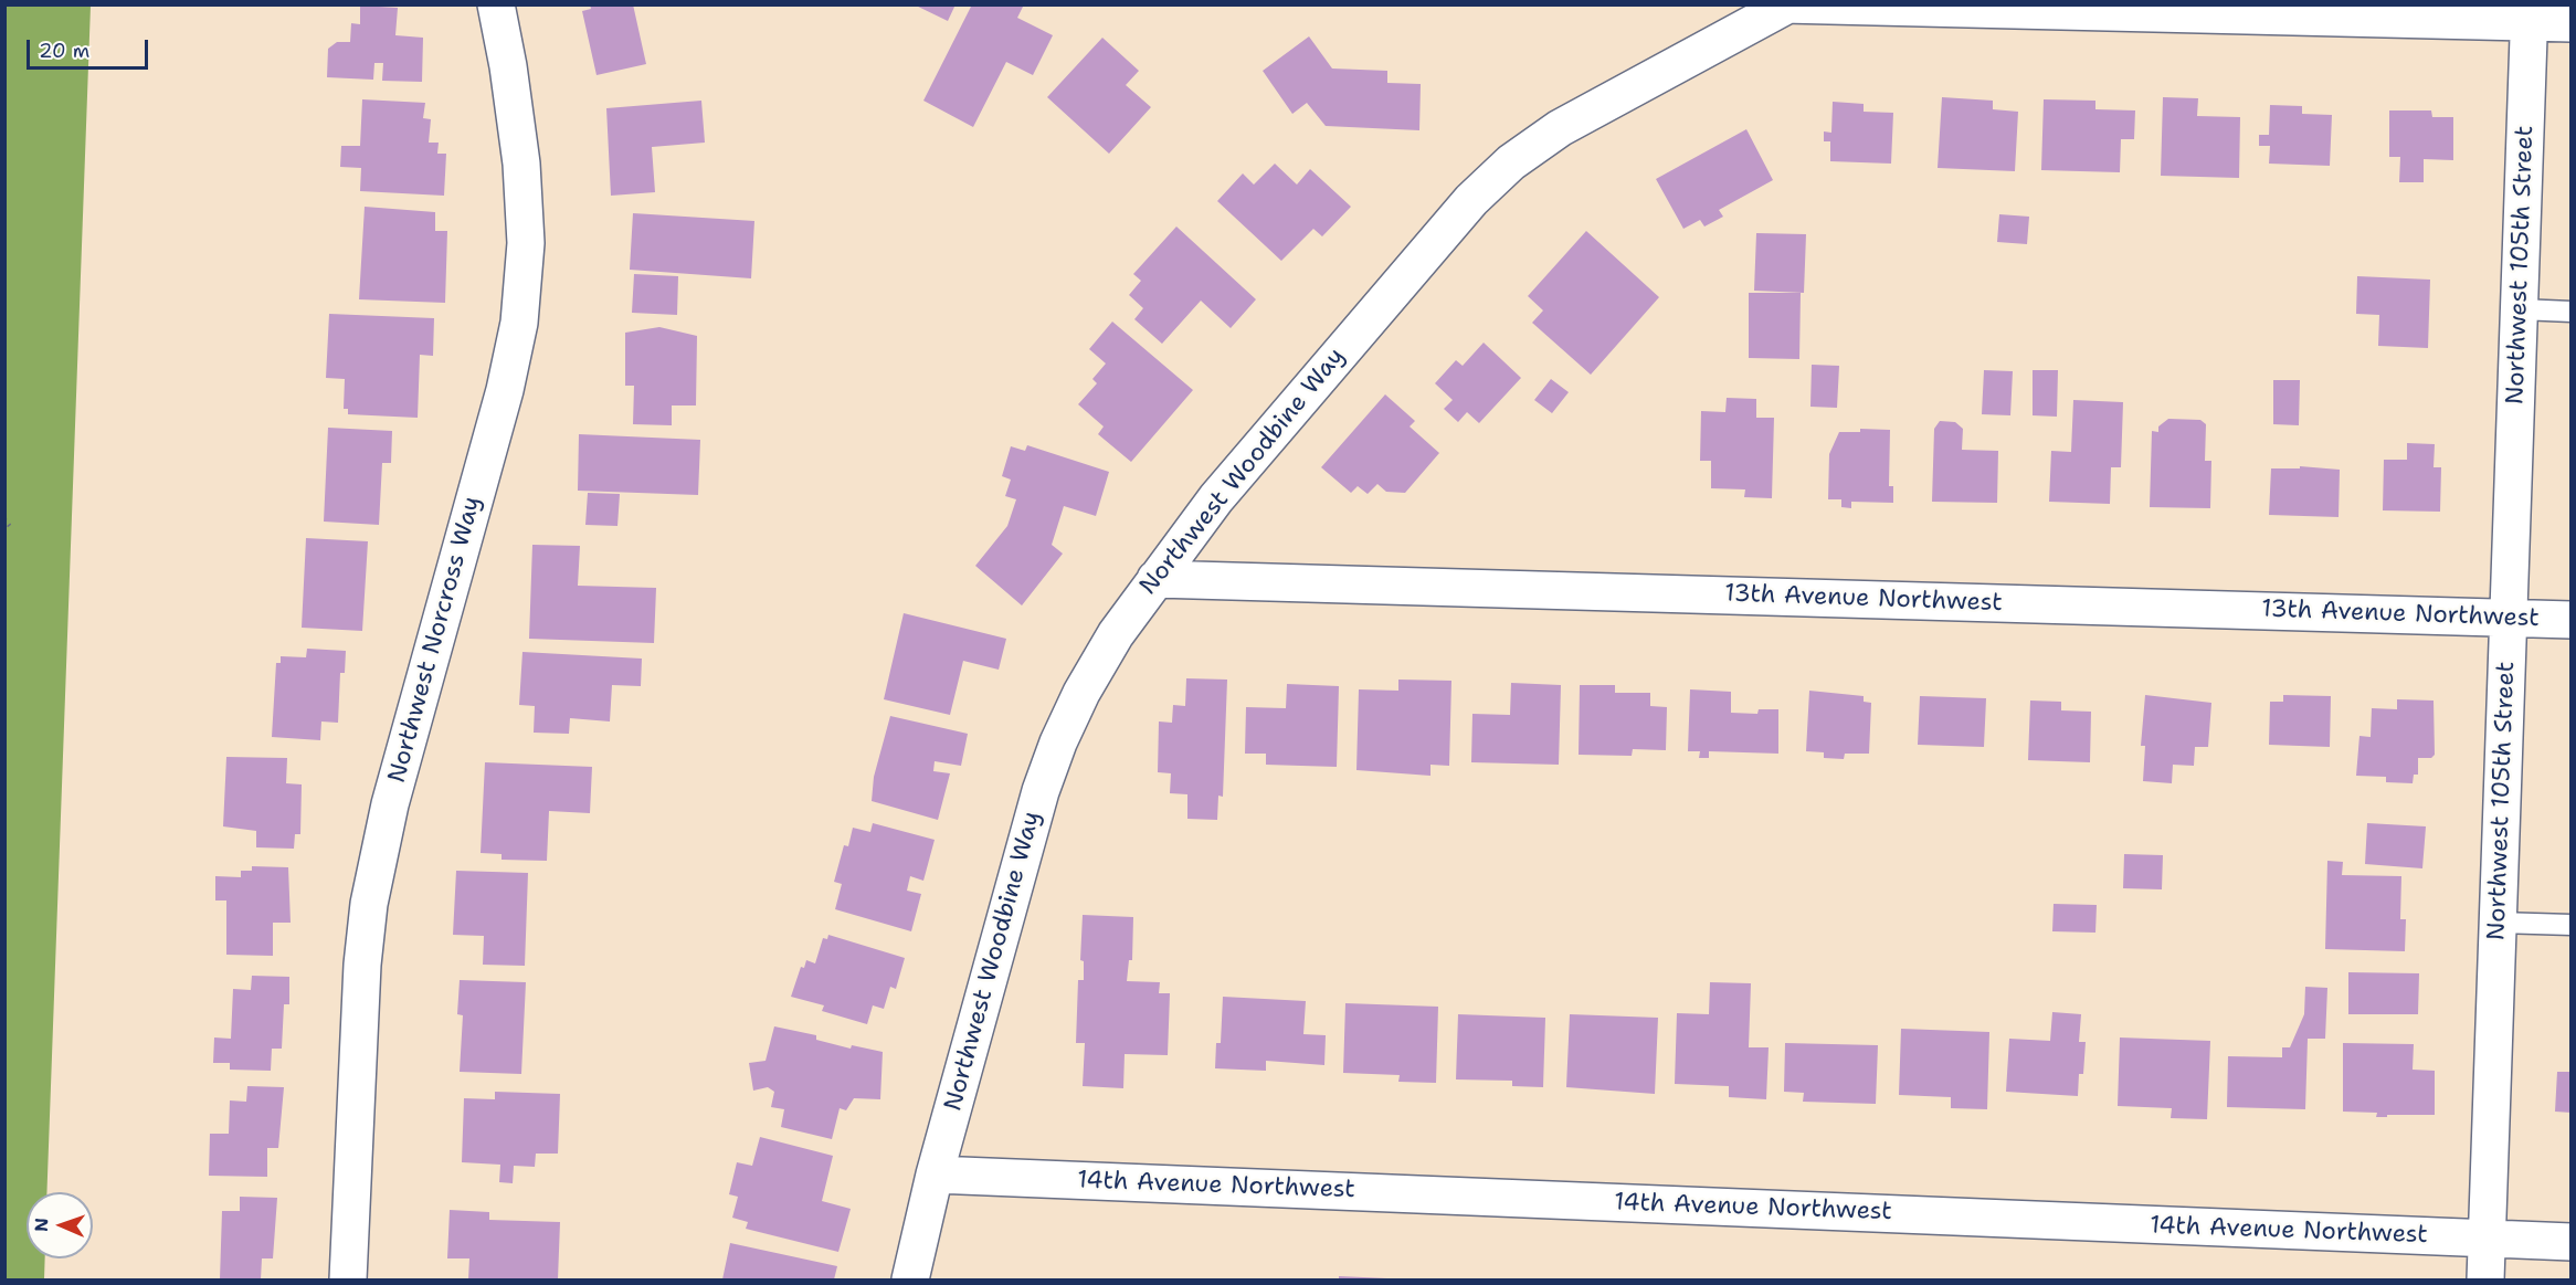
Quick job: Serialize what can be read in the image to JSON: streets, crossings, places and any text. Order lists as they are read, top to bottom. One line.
{"streets":{"street":["Northwest 105th Street","Northwest Woodbine Way","13th Avenue Northwest","Northwest Norcross Way","14th Avenue Northwest"]},"crossings":[["Northwest 105th Street","13th Avenue Northwest"],["Northwest 105th Street","14th Avenue Northwest"],["Northwest Woodbine Way","13th Avenue Northwest"],["Northwest Woodbine Way","14th Avenue Northwest"]],"scale_bar":"20 m","north":"left"}
